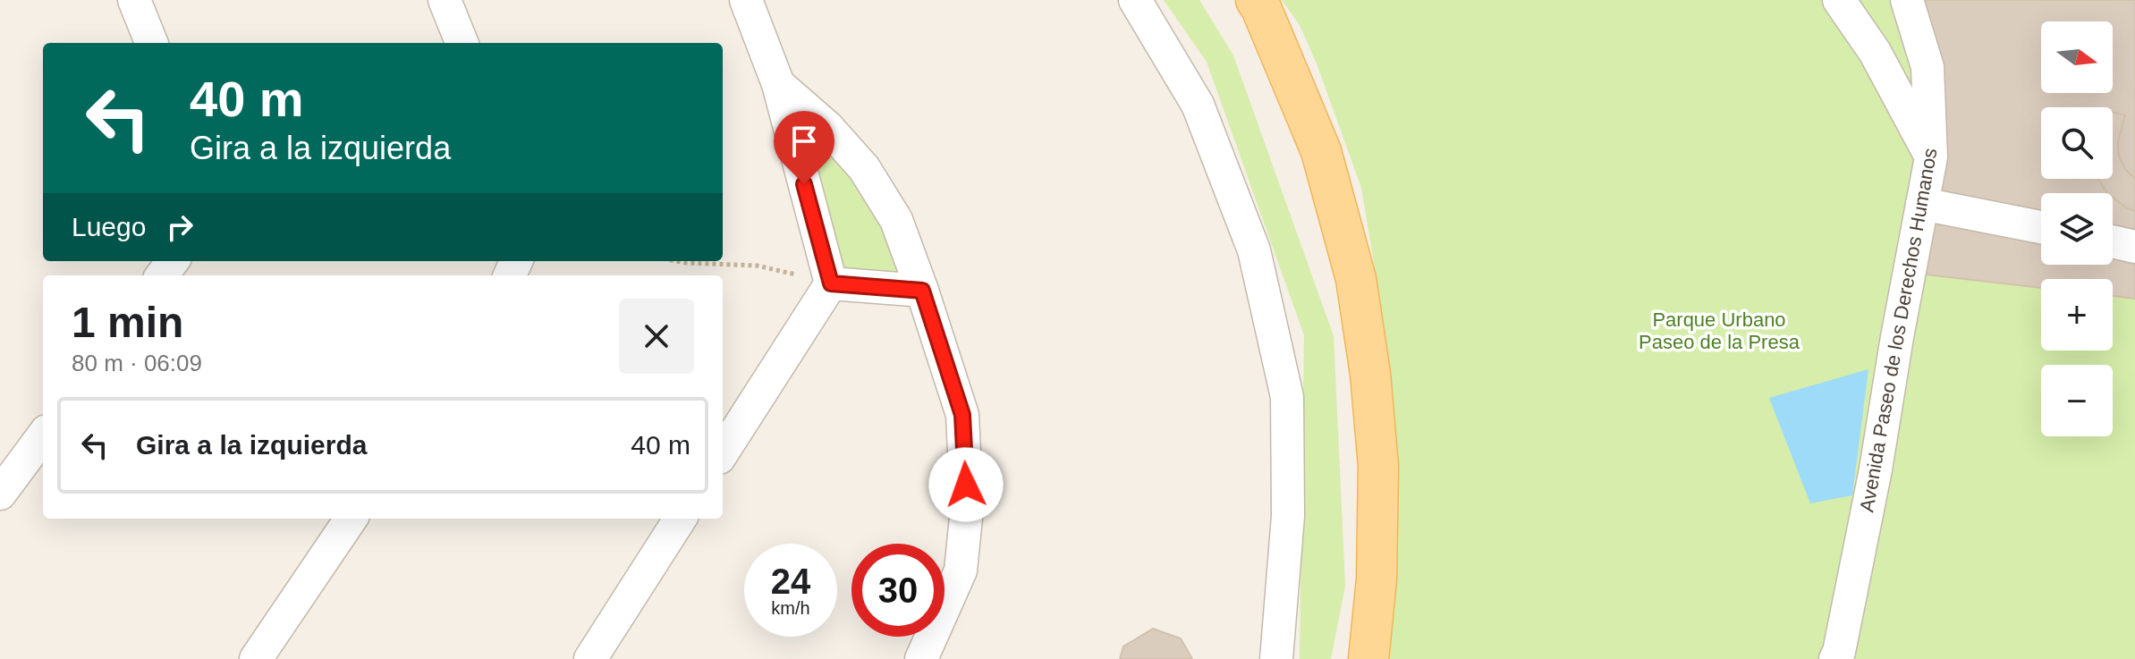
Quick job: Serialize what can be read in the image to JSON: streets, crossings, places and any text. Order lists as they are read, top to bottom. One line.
{"streets":{"street":["Avenida Paseo de los Derechos Humanos"]},"parks":["Parque Urbano Paseo de la Presa"],"north":"right","page":{"map_buttons":["+","−"],"turn":["40 m","Gira a la izquierda"],"then":"Luego","heading":["1 min","80 m · 06:09"],"list":[{"name":"Gira a la izquierda","value":"40 m"}],"speed":"24 km/h","limit":"30"}}
